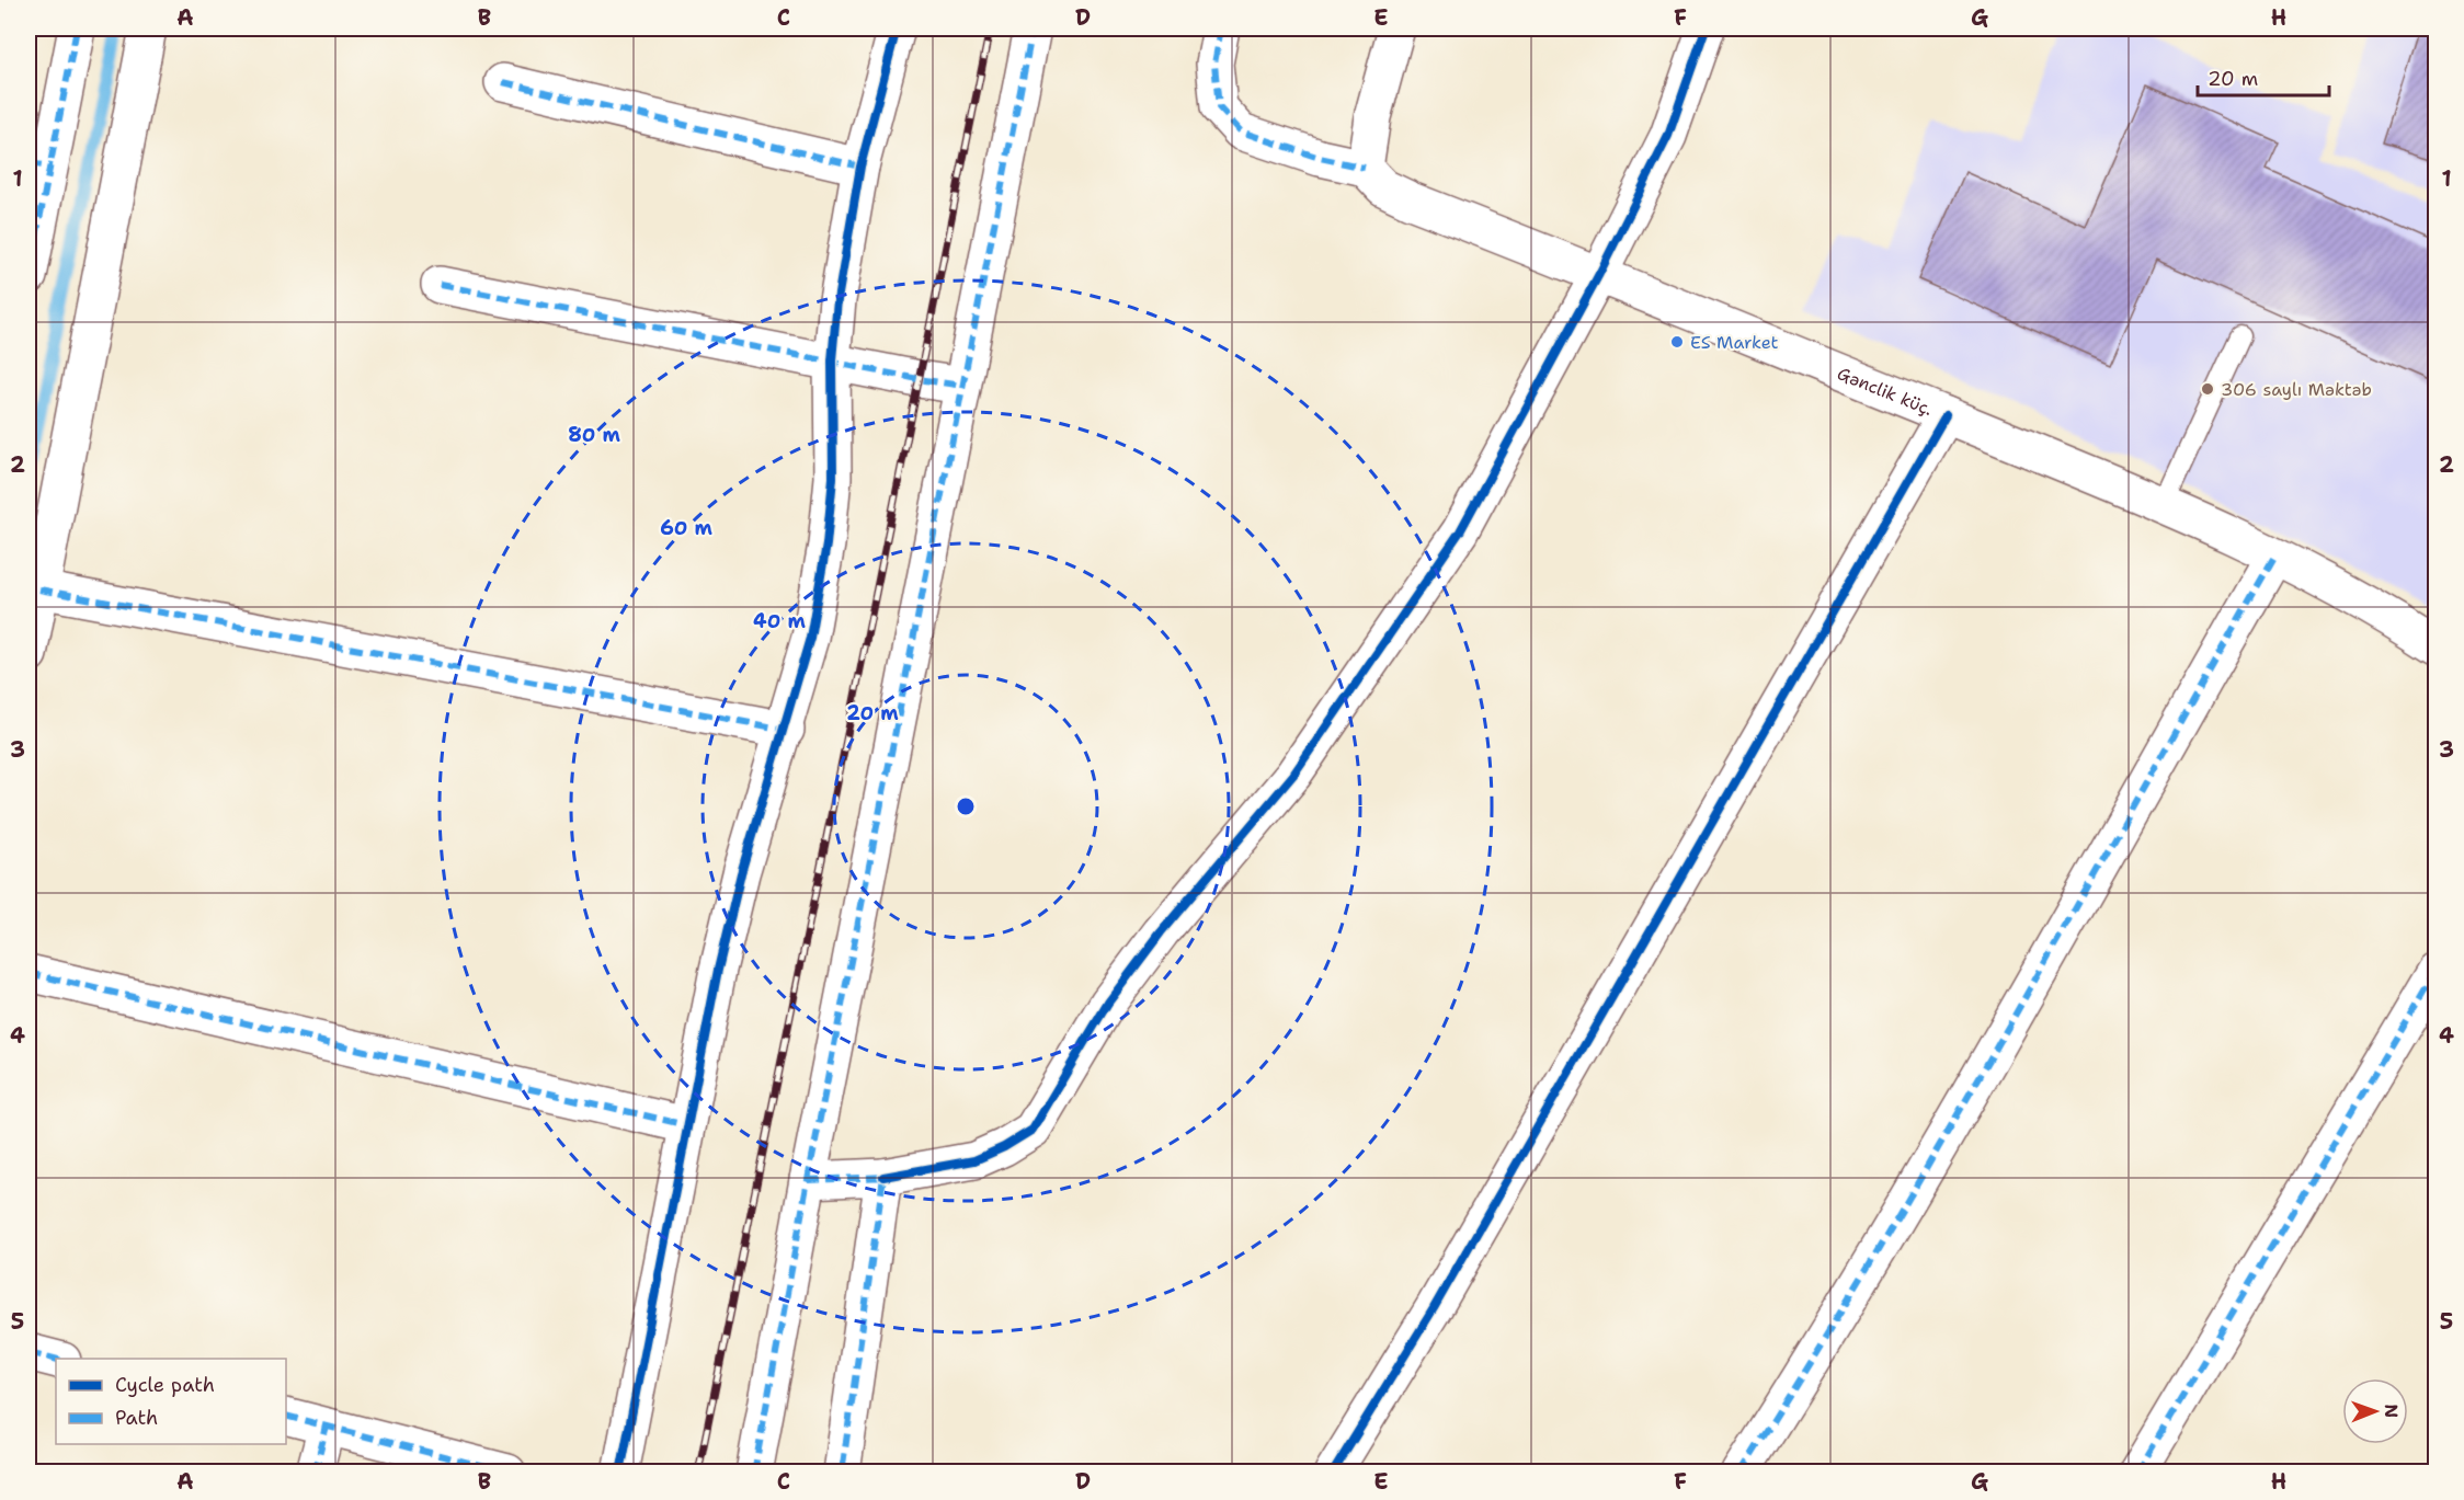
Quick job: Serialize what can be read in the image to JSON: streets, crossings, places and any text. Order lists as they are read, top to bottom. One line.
{"streets":{"street":["Gənclik küç."]},"places":["ES Market","306 saylı Məktəb"],"legend":["Cycle path","Path"],"scale_bar":"20 m","north":"right","grid":{"columns":["A","B","C","D","E","F","G","H"],"rows":["1","2","3","4","5"]},"rings":["80 m","60 m","40 m","20 m"]}
